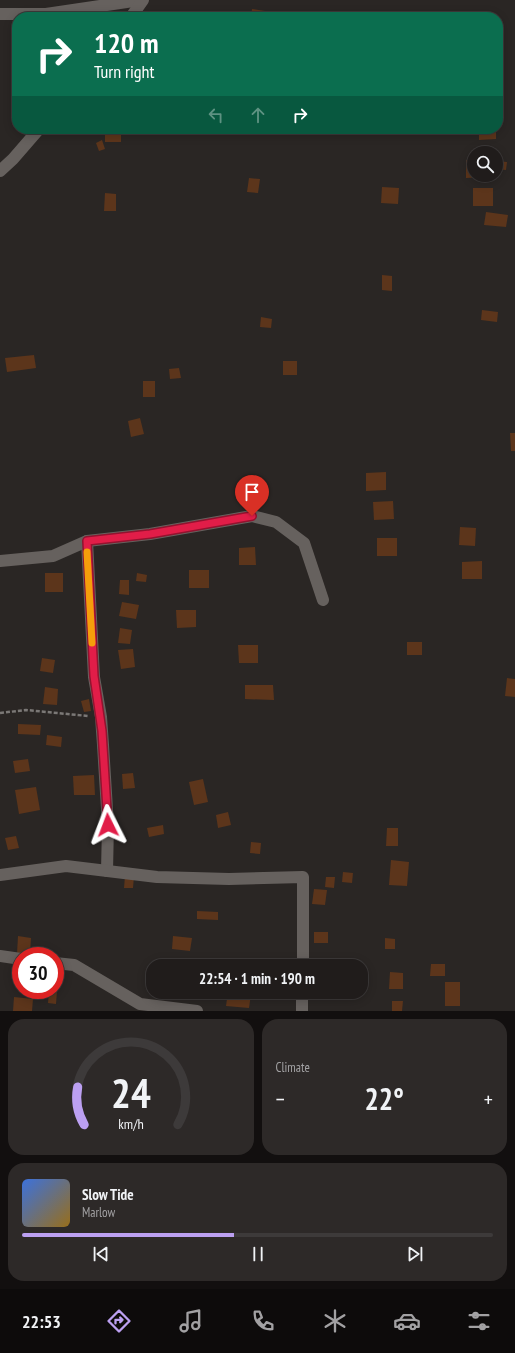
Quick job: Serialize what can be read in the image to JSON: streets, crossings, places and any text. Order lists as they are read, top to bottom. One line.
{"page":{"turn":["120 m","Turn right"],"limit":"30","trip":"22:54 · 1 min · 190 m","tile":"Climate","heat":["−","22°","+"],"song":["Slow Tide","Marlow"],"tabs":"22:53","gauge":["24","km/h"]}}
